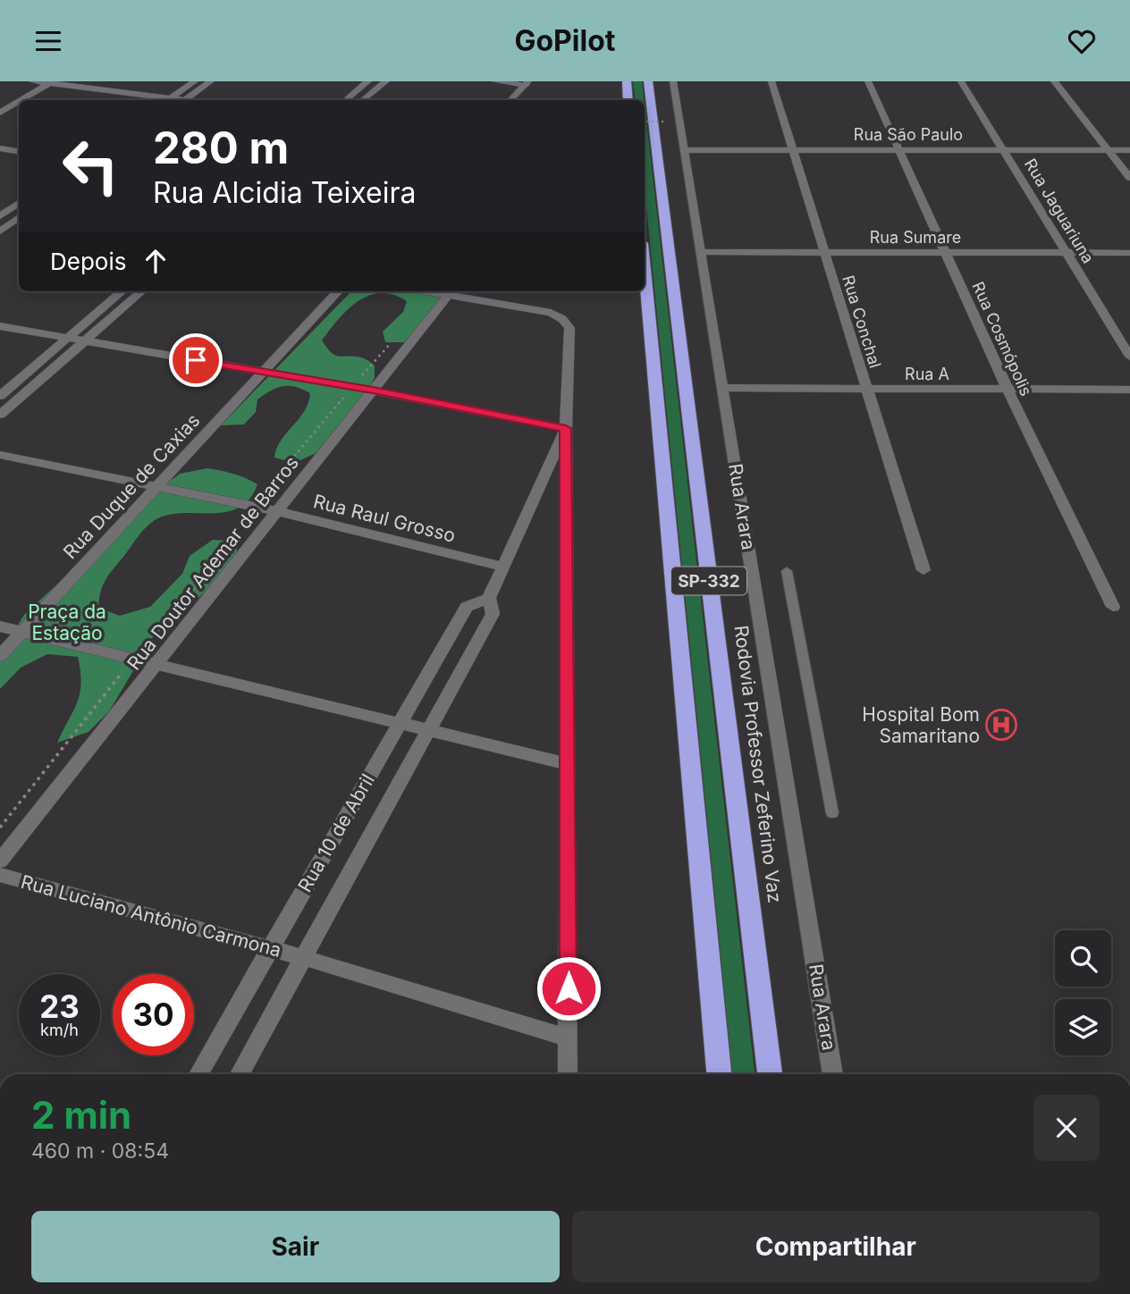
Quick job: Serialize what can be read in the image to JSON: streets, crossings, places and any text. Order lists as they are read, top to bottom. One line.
{"streets":{"highway":["SP-332","Rodovia Professor Zeferino Vaz"],"street":["Rua São Paulo","Rua Jaguariuna","Rua Sumare","Rua Conchal","Rua Cosmópolis","Rua A","Rua Duque de Caxias","Rua Arara","Rua Raul Grosso","Rua Doutor Ademar de Barros","Rua 10 de Abril","Rua Luciano Antônio Carmona"]},"crossings":[["Rua São Paulo","Rua Jaguariuna"],["Rua São Paulo","Rua Conchal"],["Rua São Paulo","Rua Cosmópolis"],["Rua São Paulo","Rua Arara"],["Rua Jaguariuna","Rua Sumare"],["Rua Sumare","Rua Conchal"],["Rua Sumare","Rua Cosmópolis"],["Rua Sumare","Rua Arara"],["Rua Conchal","Rua A"],["Rua Cosmópolis","Rua A"],["Rua A","Rua Arara"],["Rua Duque de Caxias","Rua Raul Grosso"],["Rua Raul Grosso","Rua Doutor Ademar de Barros"],["Rua Raul Grosso","Rua 10 de Abril"],["Rua 10 de Abril","Rua Luciano Antônio Carmona"]],"parks":["Praça da Estação"],"places":{"hospital":["Hospital Bom Samaritano"]},"page":{"header":"GoPilot","turn":["280 m","Rua Alcidia Teixeira"],"then":"Depois","speed":"23 km/h","limit":"30","heading":["2 min","460 m · 08:54"],"buttons":["Sair","Compartilhar"]}}
